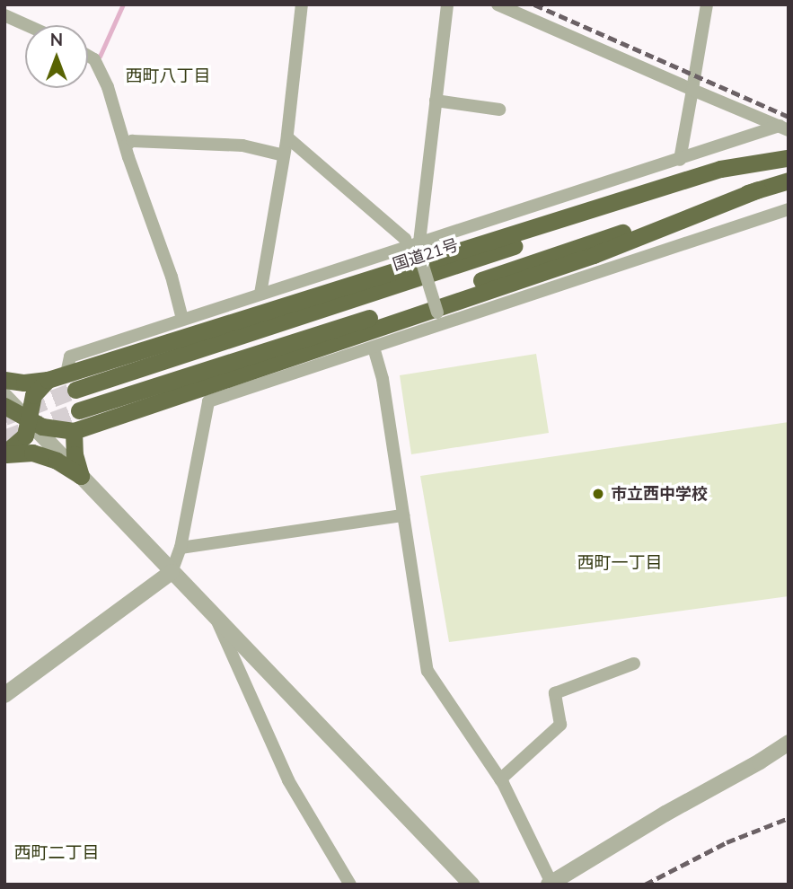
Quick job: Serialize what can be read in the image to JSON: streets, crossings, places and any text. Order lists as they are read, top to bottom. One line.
{"streets":{"highway":["国道21号"]},"districts":["西町八丁目","西町一丁目","西町二丁目"],"places":["市立西中学校"],"north":"top"}
